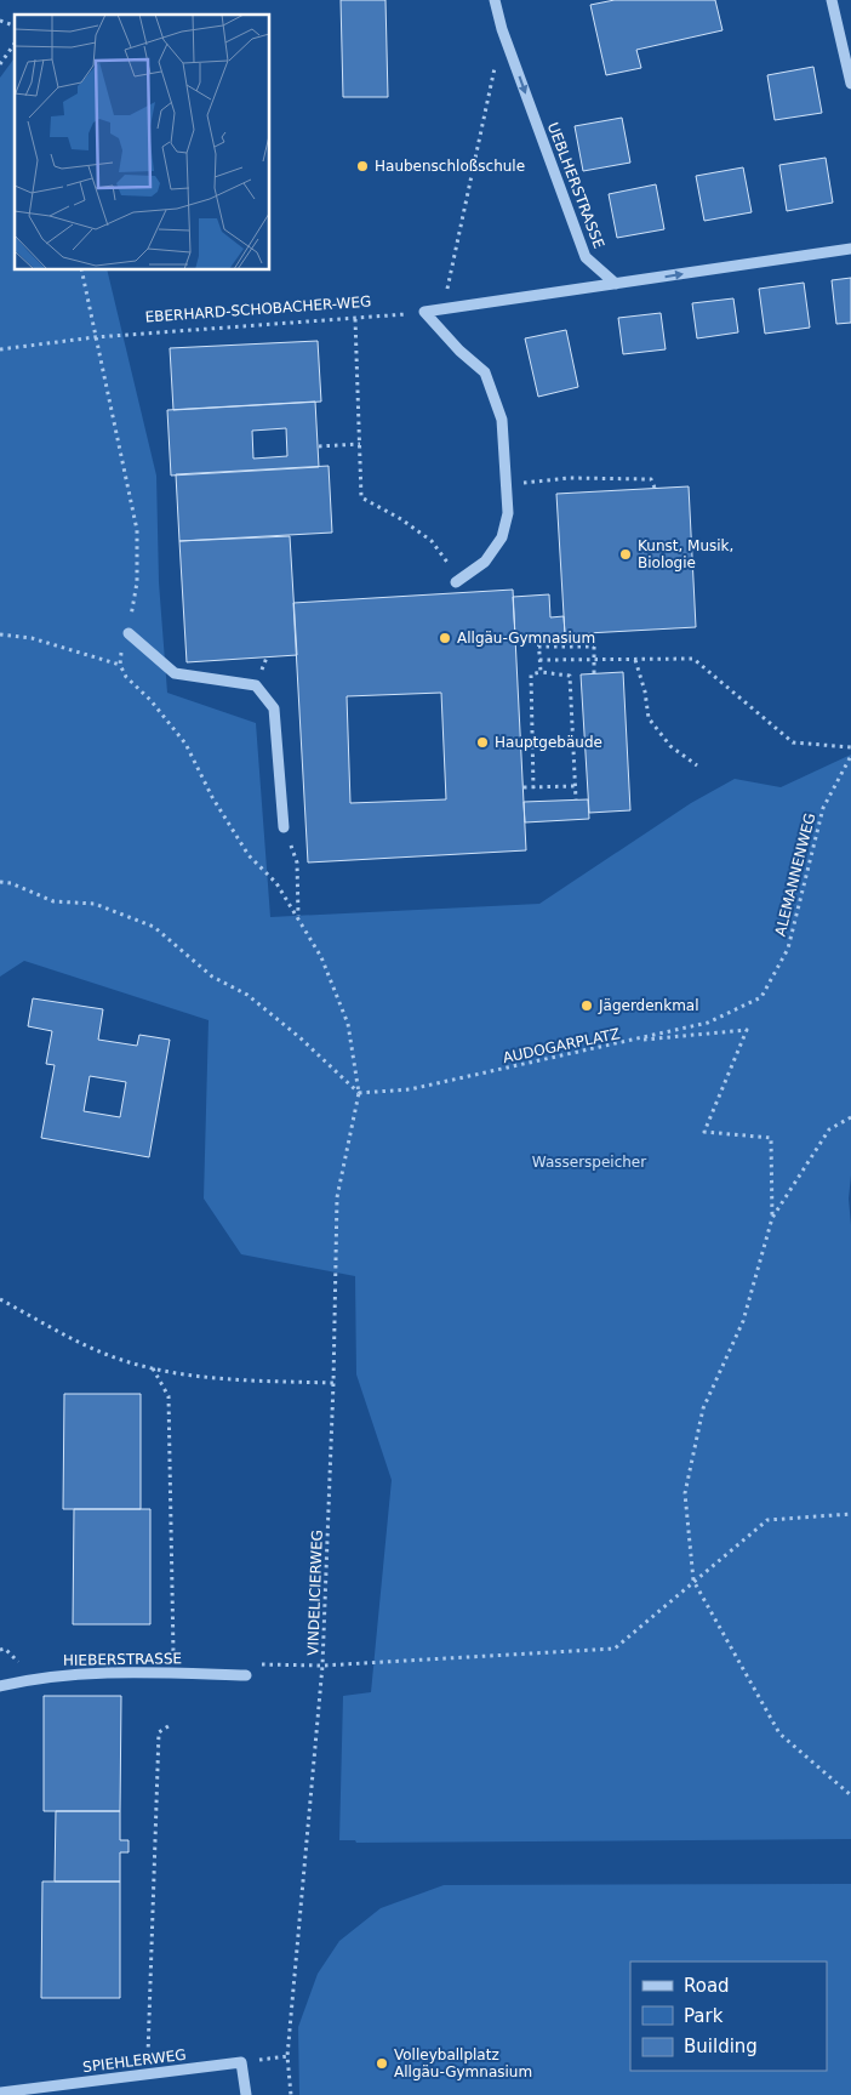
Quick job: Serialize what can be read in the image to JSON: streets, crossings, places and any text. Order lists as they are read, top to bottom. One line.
{"streets":{"street":["UEBLHERSTRASSE","HIEBERSTRASSE","SPIEHLERWEG"],"path":["EBERHARD-SCHOBACHER-WEG","ALEMANNENWEG","AUDOGARPLATZ","VINDELICIERWEG"]},"crossings":[["ALEMANNENWEG","AUDOGARPLATZ"],["AUDOGARPLATZ","VINDELICIERWEG"]],"one_way":["UEBLHERSTRASSE"],"parks":["Wasserspeicher"],"places":["Haubenschloßschule","Kunst, Musik, Biologie","Allgäu-Gymnasium","Hauptgebäude","Jägerdenkmal","Volleyballplatz Allgäu-Gymnasium"],"legend":["Road","Park","Building"]}
